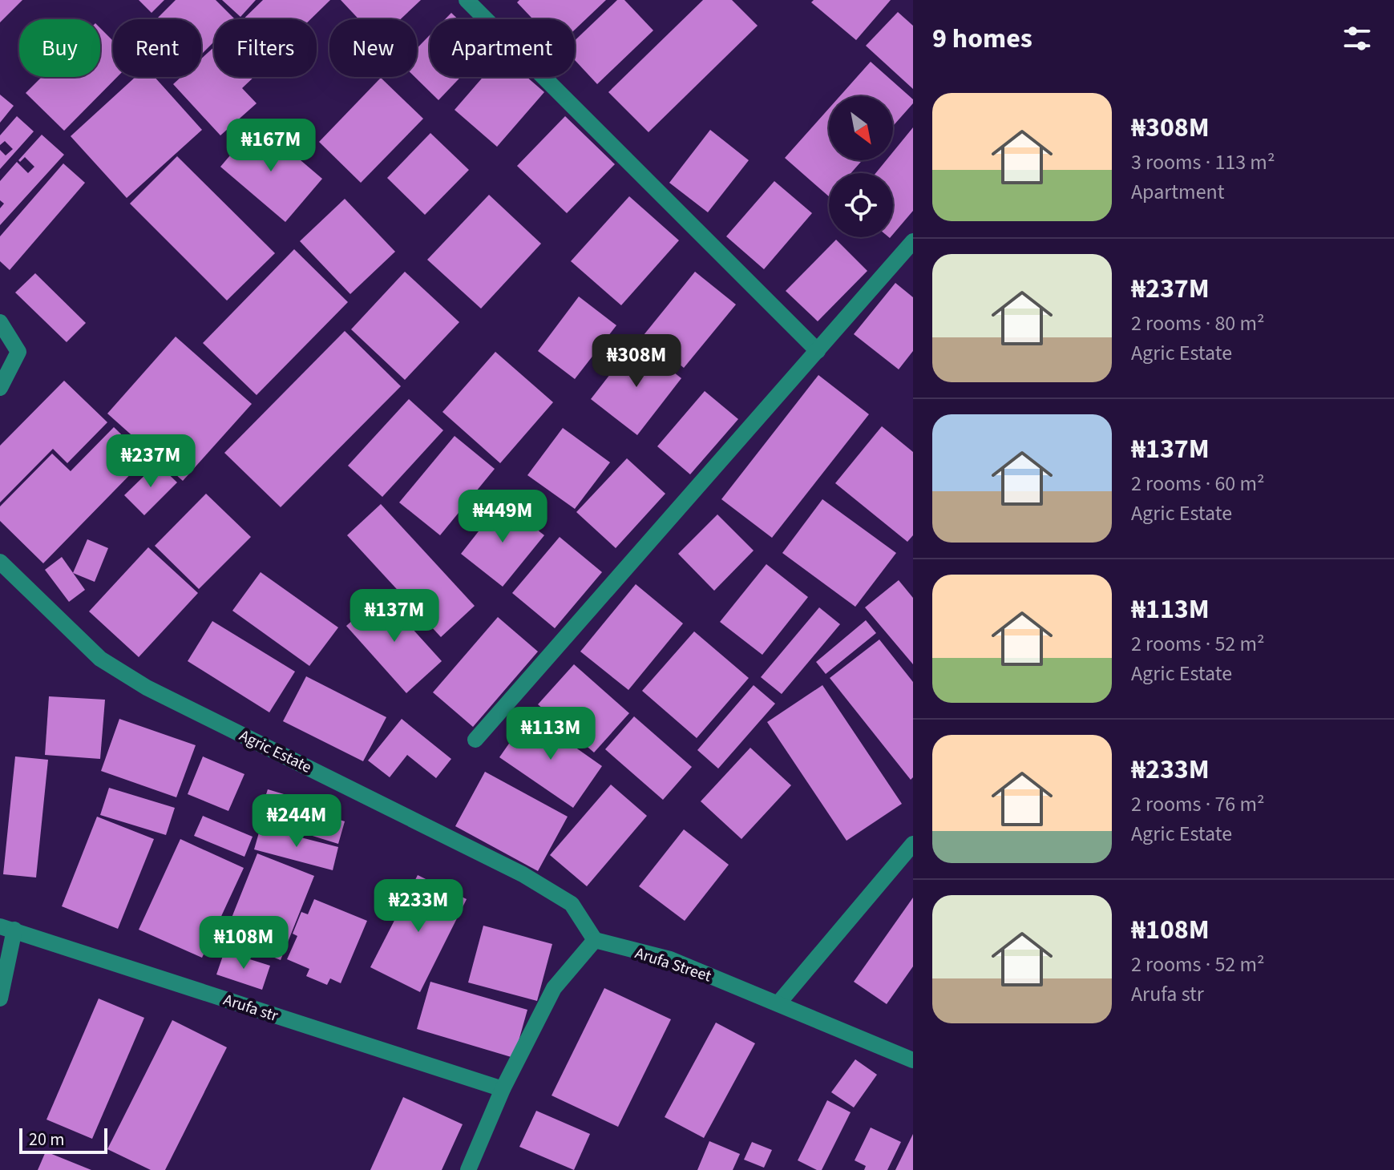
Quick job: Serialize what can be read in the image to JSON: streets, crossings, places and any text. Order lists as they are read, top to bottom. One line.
{"streets":{"street":["Agric Estate","Arufa Street","Arufa str"]},"crossings":[["Agric Estate","Arufa Street"]],"scale_bar":"20 m","north":"bottom right","page":{"heading":"9 homes","chip":["Buy","Rent","Filters","New","Apartment"],"list":[{"name":"₦308M","note":"3 rooms · 113 m² · Apartment"},{"name":"₦237M","note":"2 rooms · 80 m² · Agric Estate"},{"name":"₦137M","note":"2 rooms · 60 m² · Agric Estate"},{"name":"₦113M","note":"2 rooms · 52 m² · Agric Estate"},{"name":"₦233M","note":"2 rooms · 76 m² · Agric Estate"},{"name":"₦108M","note":"2 rooms · 52 m² · Arufa str"}],"price":["₦167M","₦308M","₦237M","₦449M","₦137M","₦113M","₦244M","₦233M","₦108M"],"scale":"20 m"}}
